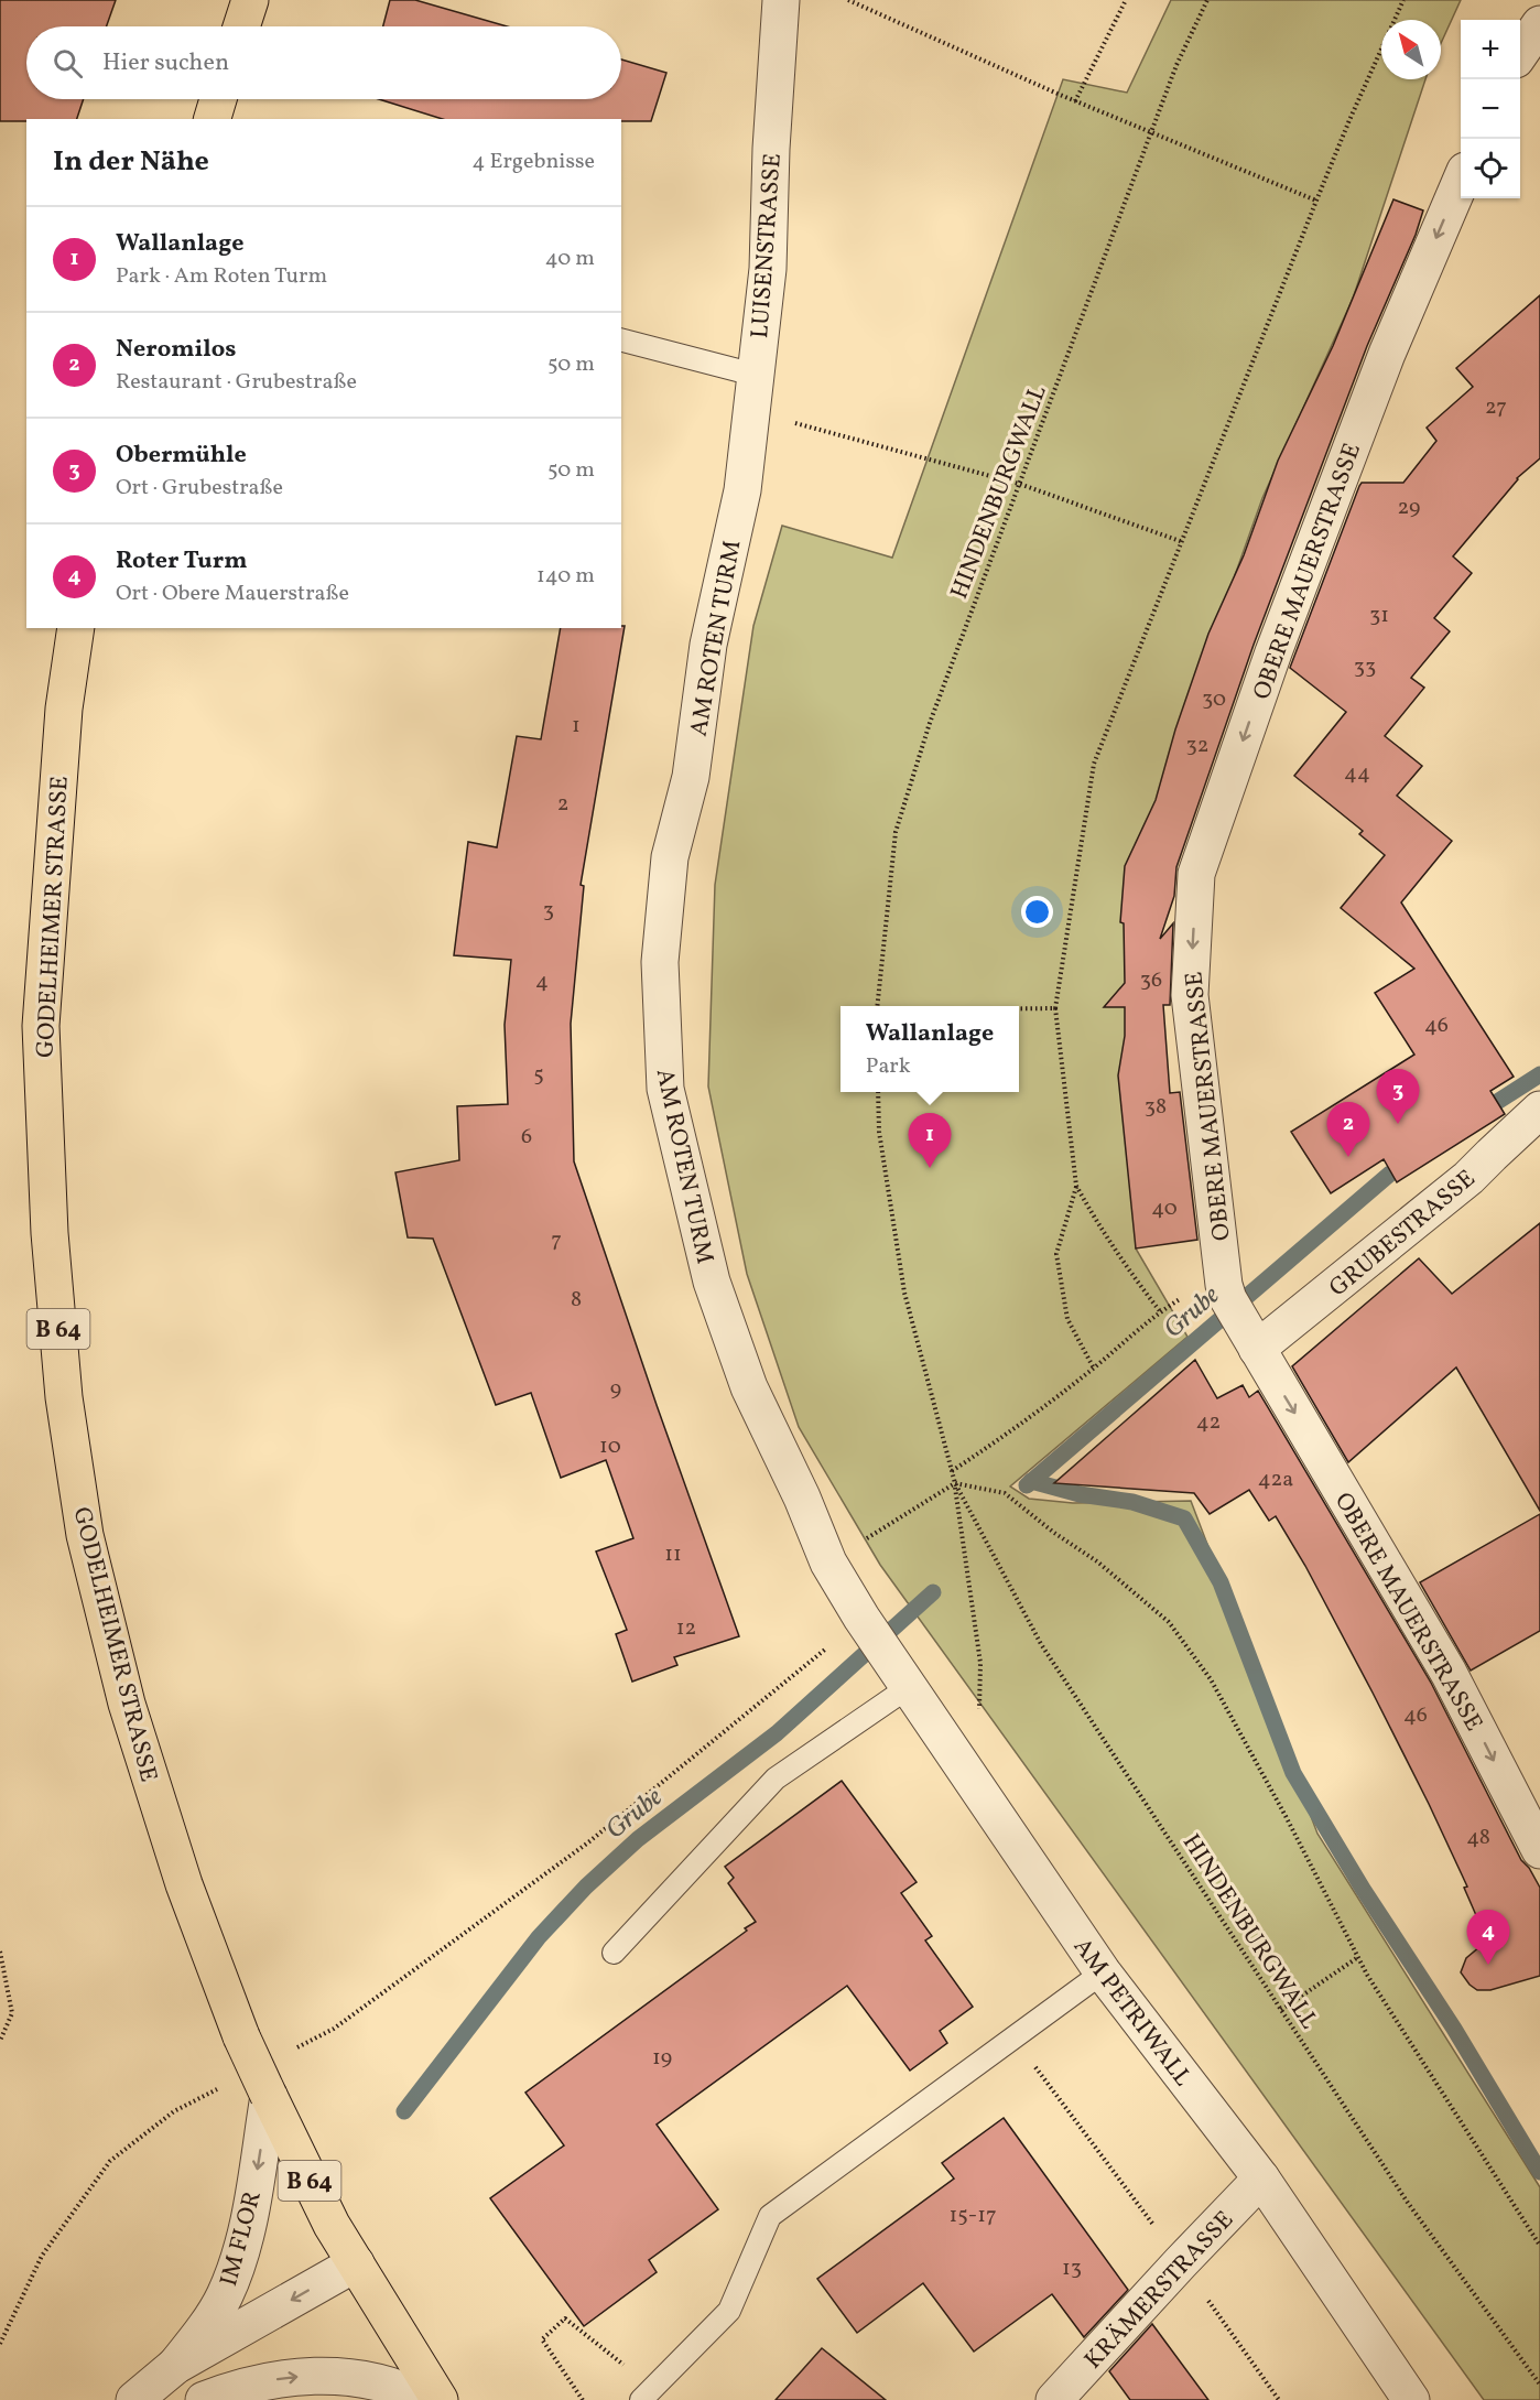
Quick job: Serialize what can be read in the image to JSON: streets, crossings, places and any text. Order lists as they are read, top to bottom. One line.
{"streets":{"main road":["GODELHEIMER STRASSE","B 64"],"street":["LUISENSTRASSE","OBERE MAUERSTRASSE","AM ROTEN TURM","GRUBESTRASSE","AM PETRIWALL","IM FLOR","KRÄMERSTRASSE"],"path":["HINDENBURGWALL"]},"crossings":[["LUISENSTRASSE","AM ROTEN TURM"],["HINDENBURGWALL","AM PETRIWALL"],["OBERE MAUERSTRASSE","GRUBESTRASSE"],["AM ROTEN TURM","AM PETRIWALL"],["GODELHEIMER STRASSE","IM FLOR"],["AM PETRIWALL","KRÄMERSTRASSE"]],"one_way":["OBERE MAUERSTRASSE","IM FLOR"],"water":["Grube"],"house_numbers":["27","29","31","33","30","1","32","44","2","3","36","4","46","5","38","6","40","7","8","9","42","10","42a","11","12","46","48","19","15-17","13"],"north":"top left","page":{"map_buttons":["+","−"],"search":"Hier suchen","heading":["In der Nähe","4 Ergebnisse"],"list":[{"mark":"1","name":"Wallanlage","note":"Park · Am Roten Turm","value":"40 m"},{"mark":"2","name":"Neromilos","note":"Restaurant · Grubestraße","value":"50 m"},{"mark":"3","name":"Obermühle","note":"Ort · Grubestraße","value":"50 m"},{"mark":"4","name":"Roter Turm","note":"Ort · Obere Mauerstraße","value":"140 m"}],"popup":["Wallanlage","Park"],"pins":["3","2","1","4"]}}
